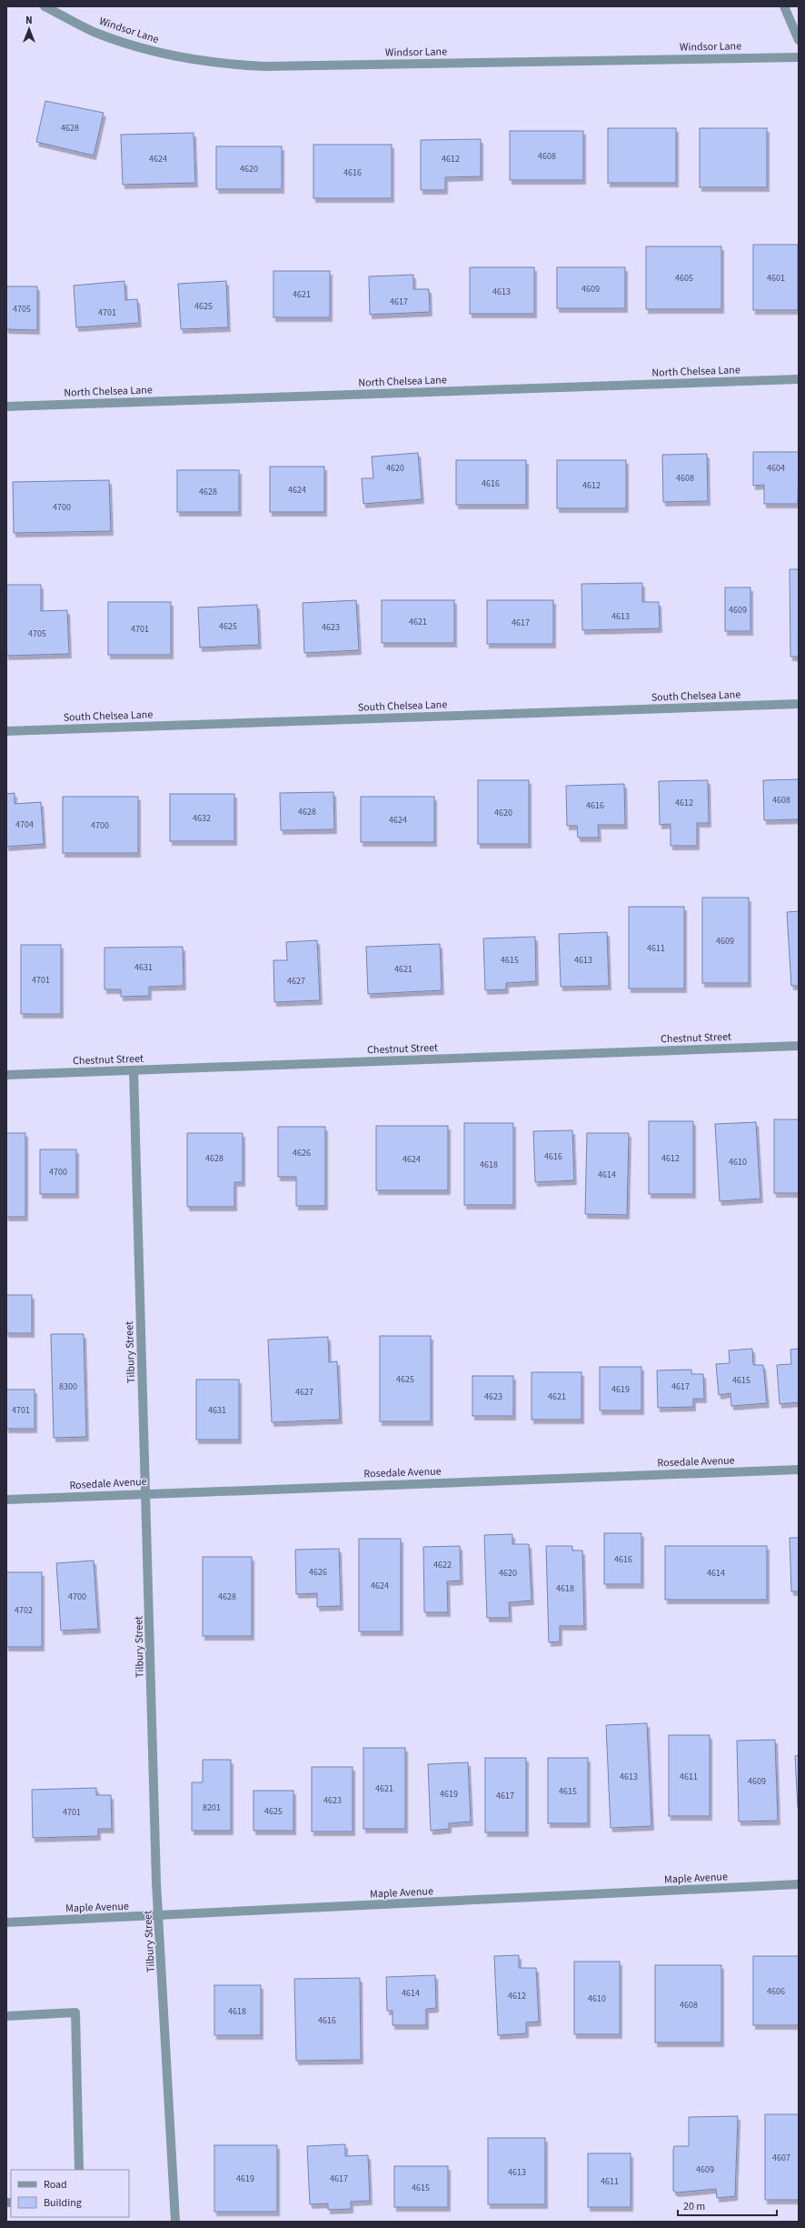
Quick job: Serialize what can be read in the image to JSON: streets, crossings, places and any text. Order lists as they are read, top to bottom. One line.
{"streets":{"street":["Windsor Lane","North Chelsea Lane","South Chelsea Lane","Chestnut Street","Tilbury Street","Rosedale Avenue","Maple Avenue"]},"crossings":[["Chestnut Street","Tilbury Street"],["Tilbury Street","Rosedale Avenue"],["Tilbury Street","Maple Avenue"]],"house_numbers":["4628","4608","4624","4612","4620","4616","4605","4601","4609","4613","4621","4617","4625","4705","4701","4620","4604","4608","4616","4612","4624","4628","4700","4609","4613","4621","4617","4625","4623","4701","4705","4608","4612","4616","4628","4620","4632","4624","4704","4700","4609","4611","4615","4613","4631","4621","4701","4627","4626","4616","4628","4612","4624","4610","4618","4700","4614","4625","4615","8300","4617","4619","4627","4623","4621","4701","4631","4616","4622","4626","4620","4614","4624","4618","4700","4628","4702","4613","4611","4609","4621","4615","4619","4617","4623","8201","4625","4701","4606","4614","4612","4610","4608","4618","4616","4607","4609","4613","4619","4617","4611","4615"],"legend":["Road","Building"],"scale_bar":"20 m","north":"top"}
